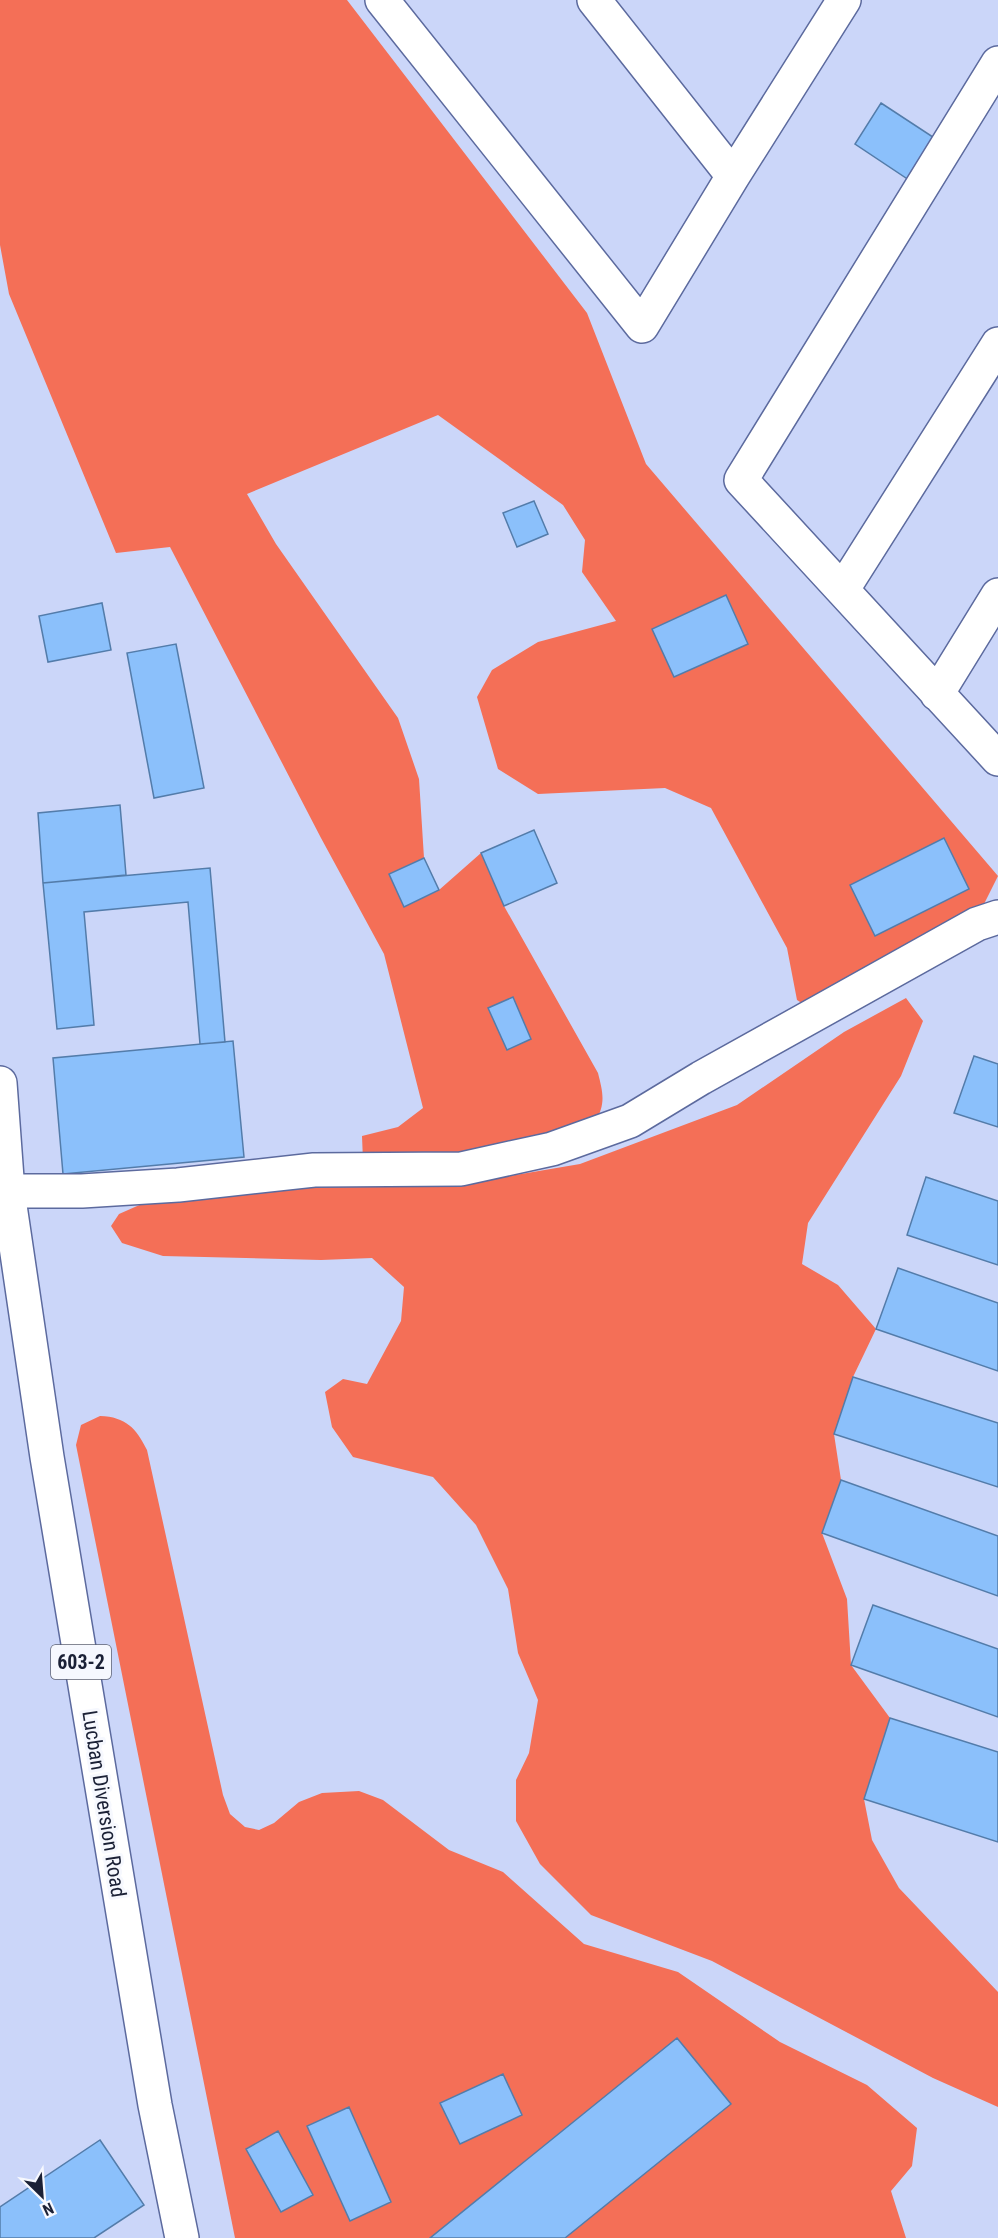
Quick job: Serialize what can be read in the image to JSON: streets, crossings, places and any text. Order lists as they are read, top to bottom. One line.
{"streets":{"street":["603-2","Lucban Diversion Road"]},"north":"bottom right"}
